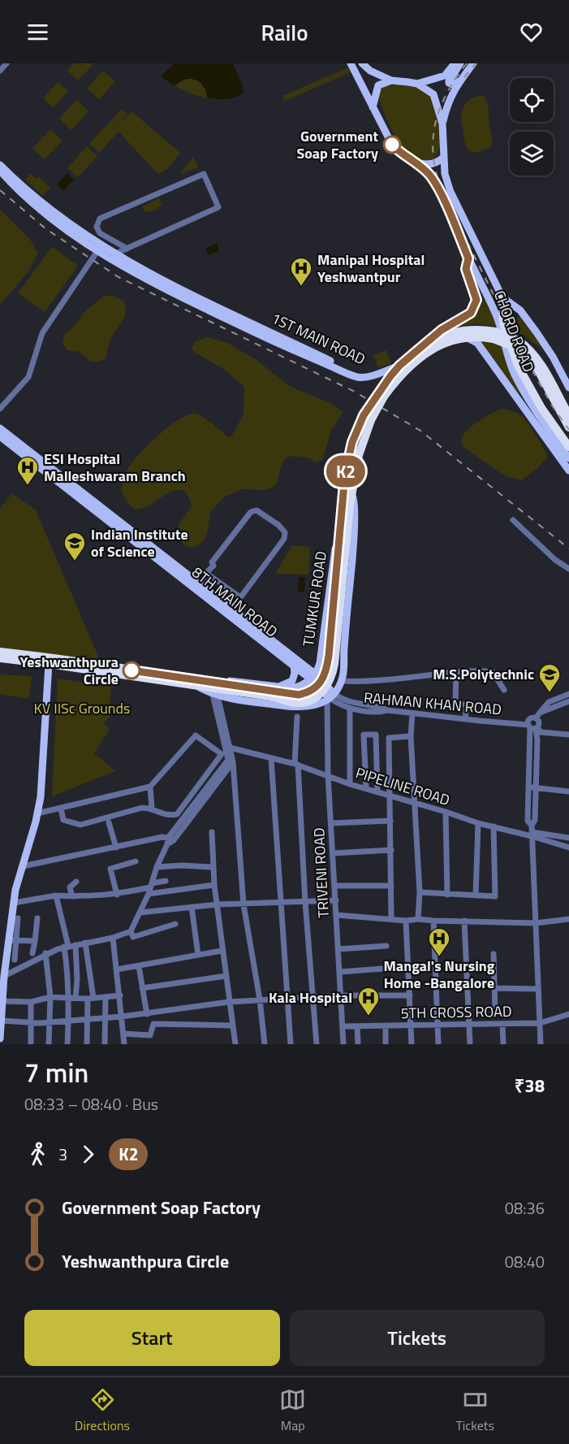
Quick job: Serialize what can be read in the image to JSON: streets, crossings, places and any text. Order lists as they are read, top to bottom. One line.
{"streets":{"highway":["TUMKUR ROAD"],"main road":["CHORD ROAD","1ST MAIN ROAD","8TH MAIN ROAD"],"street":["RAHMAN KHAN ROAD","PIPELINE ROAD","TRIVENI ROAD","5TH CROSS ROAD"]},"crossings":[["TUMKUR ROAD","8TH MAIN ROAD"],["8TH MAIN ROAD","RAHMAN KHAN ROAD"],["8TH MAIN ROAD","TRIVENI ROAD"],["RAHMAN KHAN ROAD","TRIVENI ROAD"],["PIPELINE ROAD","TRIVENI ROAD"],["TRIVENI ROAD","5TH CROSS ROAD"]],"parks":["KV IISc Grounds"],"places":{"other":["Government Soap Factory","Yeshwanthpura Circle"],"hospital":["Manipal Hospital Yeshwantpur","ESI Hospital Malleshwaram Branch","Mangal's Nursing Home -Bangalore","Kala Hospital"],"school or university":["Indian Institute of Science","M.S.Polytechnic"]},"lines":["bus line K2"],"page":{"header":"Railo","on_map":"K2","heading":["7 min","08:33 – 08:40 · Bus","₹38"],"legs":["3","K2"],"list":[{"name":"Government Soap Factory","value":"08:36"},{"name":"Yeshwanthpura Circle","value":"08:40"}],"buttons":["Start","Tickets"],"tabs":["Directions","Map","Tickets"]}}
